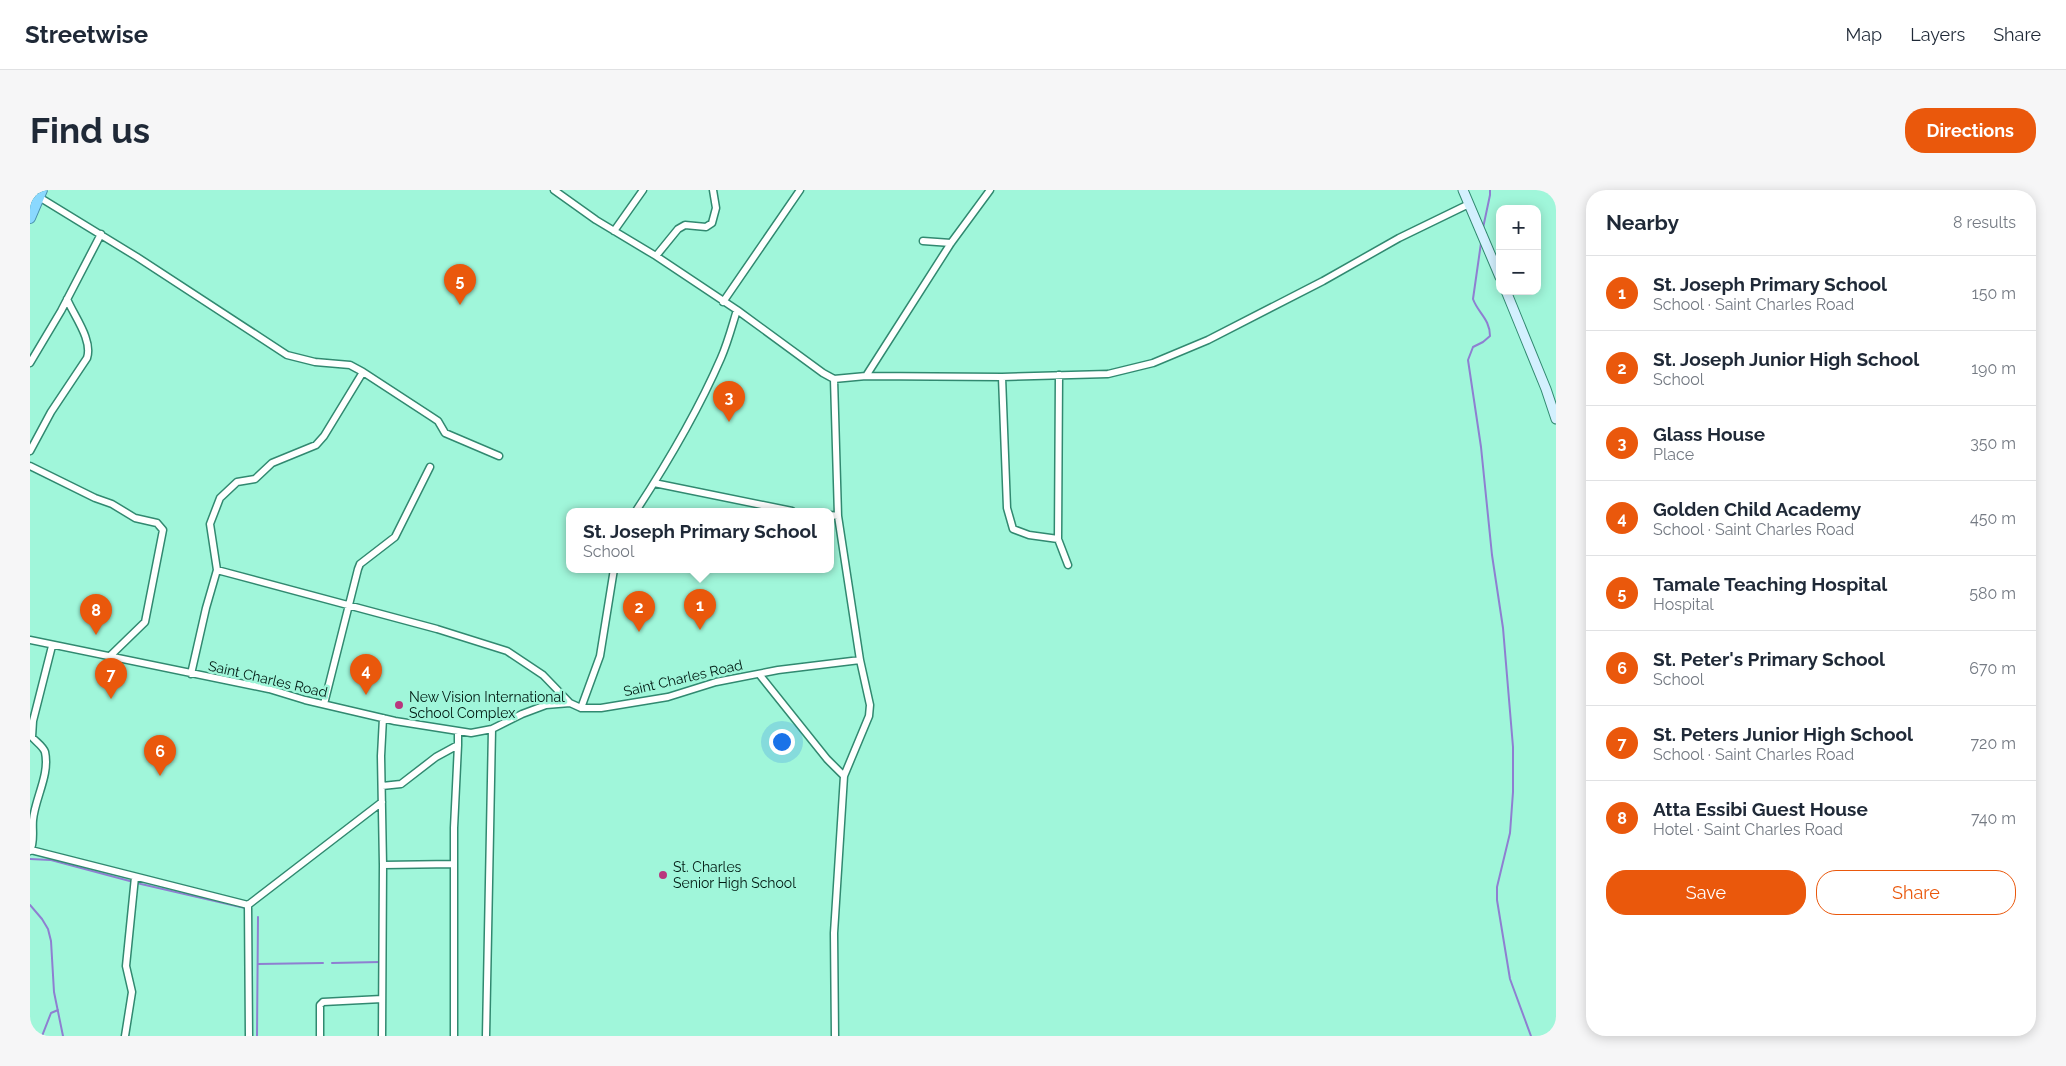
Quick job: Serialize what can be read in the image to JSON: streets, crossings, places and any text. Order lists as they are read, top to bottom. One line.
{"streets":{"street":["Saint Charles Road"]},"places":["New Vision International School Complex","St. Charles Senior High School"],"page":{"header":"Streetwise","nav":["Map","Layers","Share"],"buttons":["Directions",["Save","Share"]],"title":"Find us","heading":["Nearby","8 results"],"map_buttons":["+","−"],"list":[{"mark":"1","name":"St. Joseph Primary School","note":"School · Saint Charles Road","value":"150 m"},{"mark":"2","name":"St. Joseph Junior High School","note":"School","value":"190 m"},{"mark":"3","name":"Glass House","note":"Place","value":"350 m"},{"mark":"4","name":"Golden Child Academy","note":"School · Saint Charles Road","value":"450 m"},{"mark":"5","name":"Tamale Teaching Hospital","note":"Hospital","value":"580 m"},{"mark":"6","name":"St. Peter's Primary School","note":"School","value":"670 m"},{"mark":"7","name":"St. Peters Junior High School","note":"School · Saint Charles Road","value":"720 m"},{"mark":"8","name":"Atta Essibi Guest House","note":"Hotel · Saint Charles Road","value":"740 m"}],"pins":["5","3","1","2","8","4","7","6"],"popup":["St. Joseph Primary School","School"]}}
